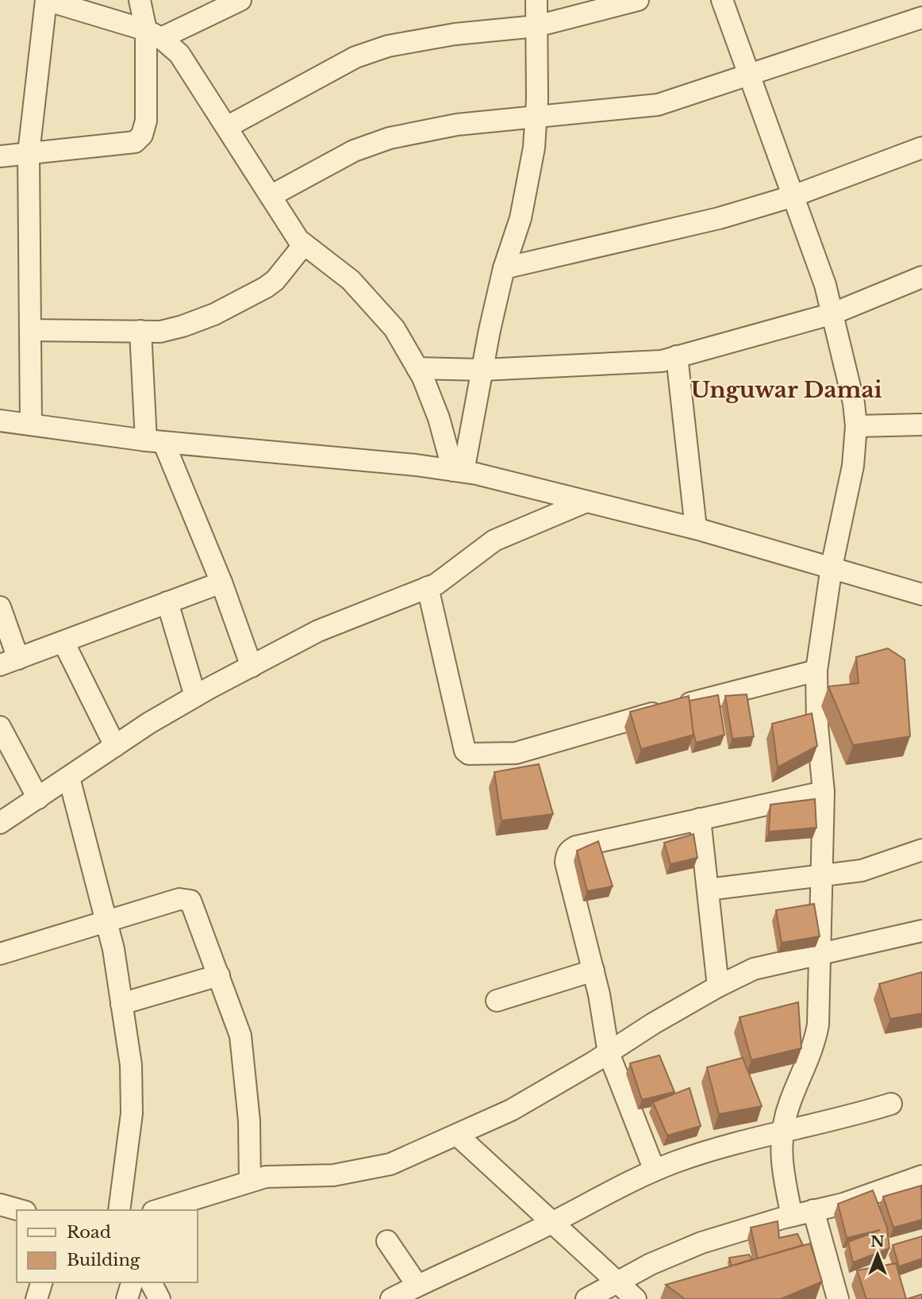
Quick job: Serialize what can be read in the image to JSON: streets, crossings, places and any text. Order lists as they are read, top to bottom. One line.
{"districts":["Unguwar Damai"],"legend":["Road","Building"],"north":"top"}
